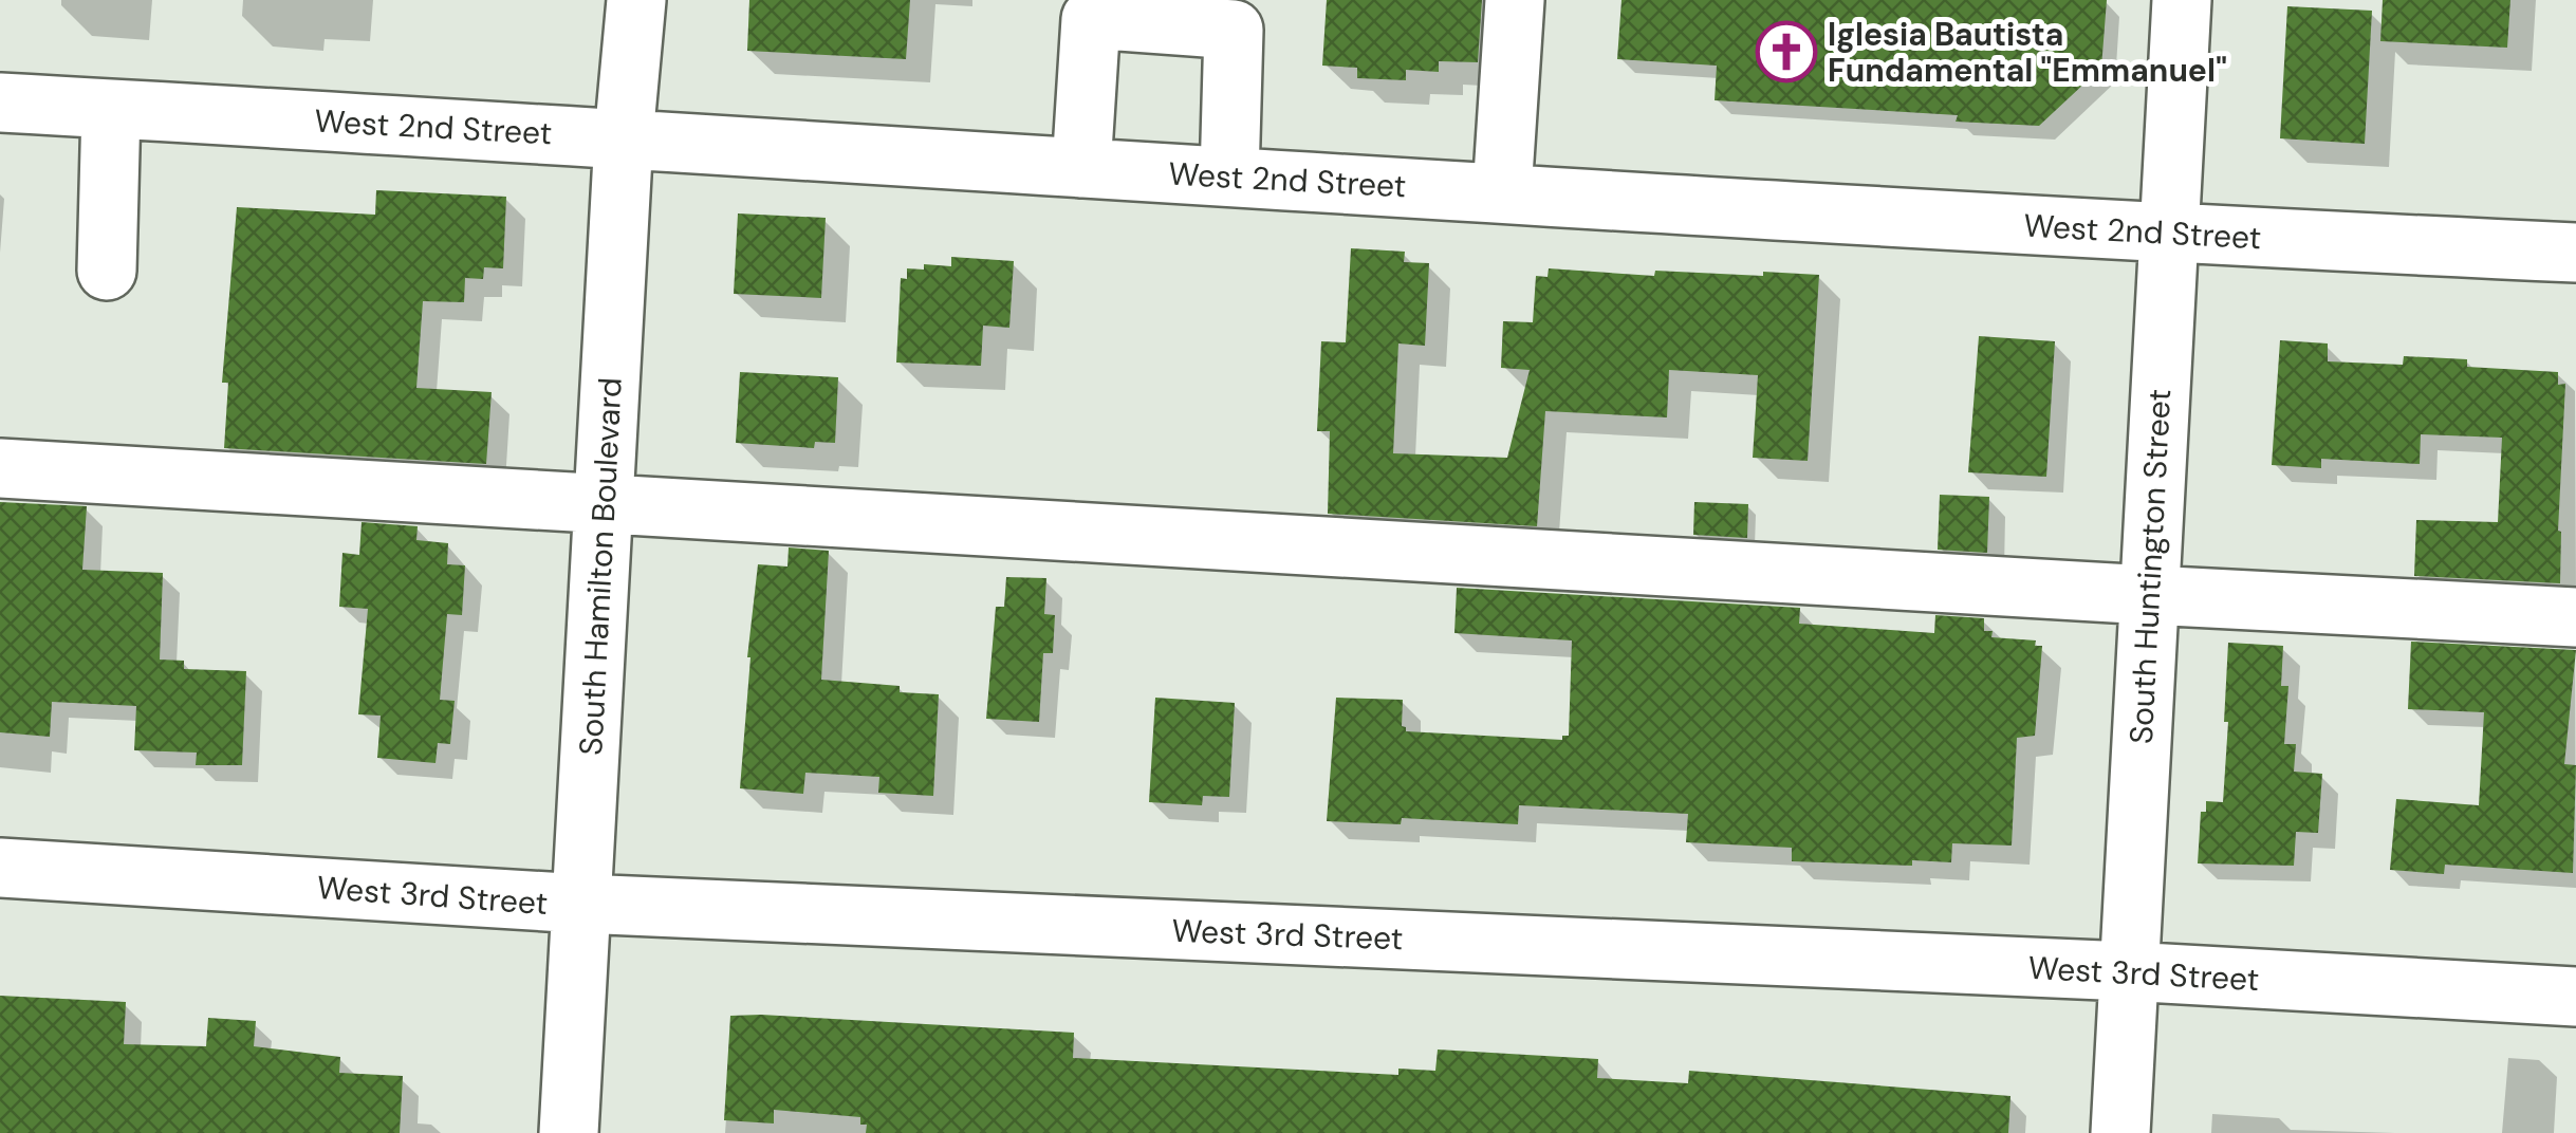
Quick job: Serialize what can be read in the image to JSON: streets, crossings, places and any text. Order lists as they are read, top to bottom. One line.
{"streets":{"street":["West 2nd Street","South Hamilton Boulevard","South Huntington Street","West 3rd Street"]},"crossings":[["West 2nd Street","South Hamilton Boulevard"],["West 2nd Street","South Huntington Street"],["South Hamilton Boulevard","West 3rd Street"],["South Huntington Street","West 3rd Street"]],"places":{"church":["Iglesia Bautista Fundamental \"Emmanuel\""]}}
